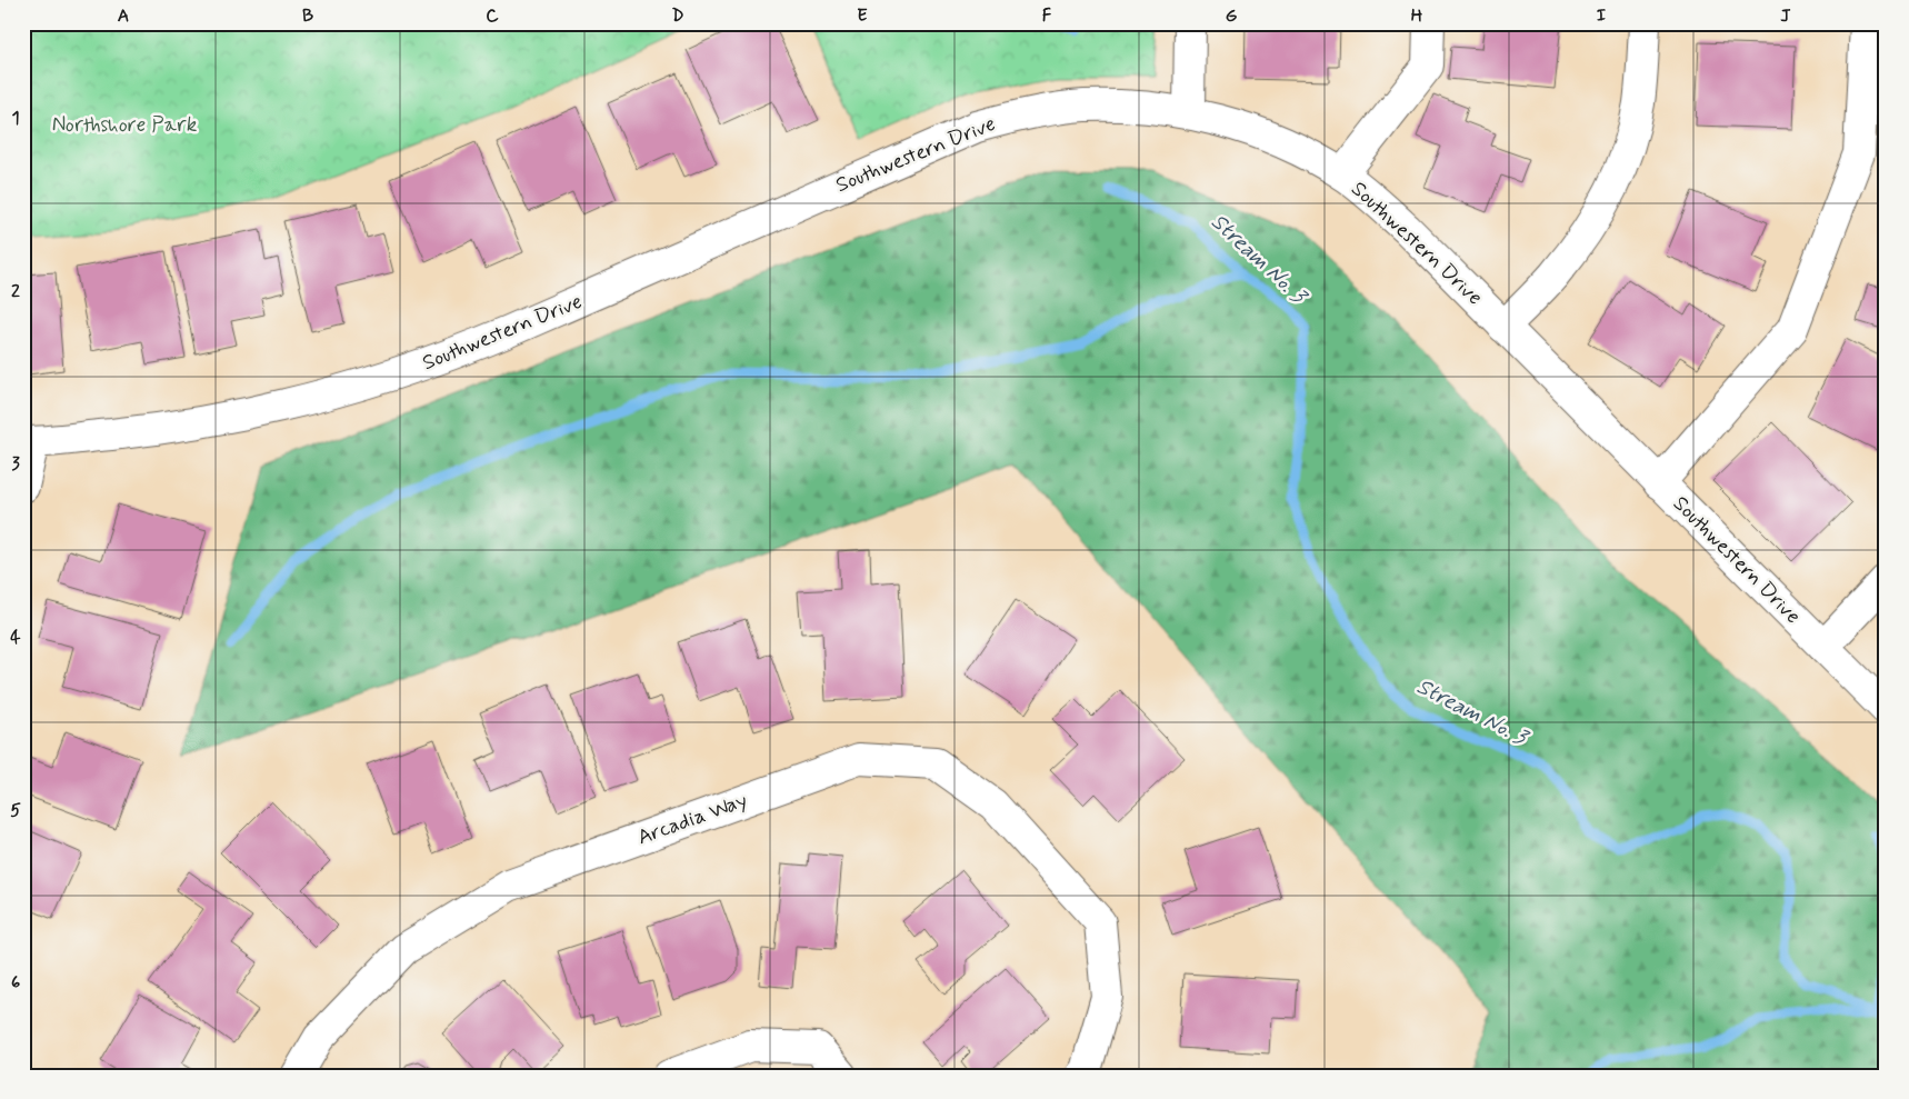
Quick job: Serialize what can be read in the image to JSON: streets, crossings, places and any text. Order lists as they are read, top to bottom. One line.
{"streets":{"street":["Southwestern Drive","Arcadia Way"]},"water":["Stream No. 3"],"parks":["Northshore Park"],"grid":{"columns":["A","B","C","D","E","F","G","H","I","J"],"rows":["1","2","3","4","5","6"]}}
